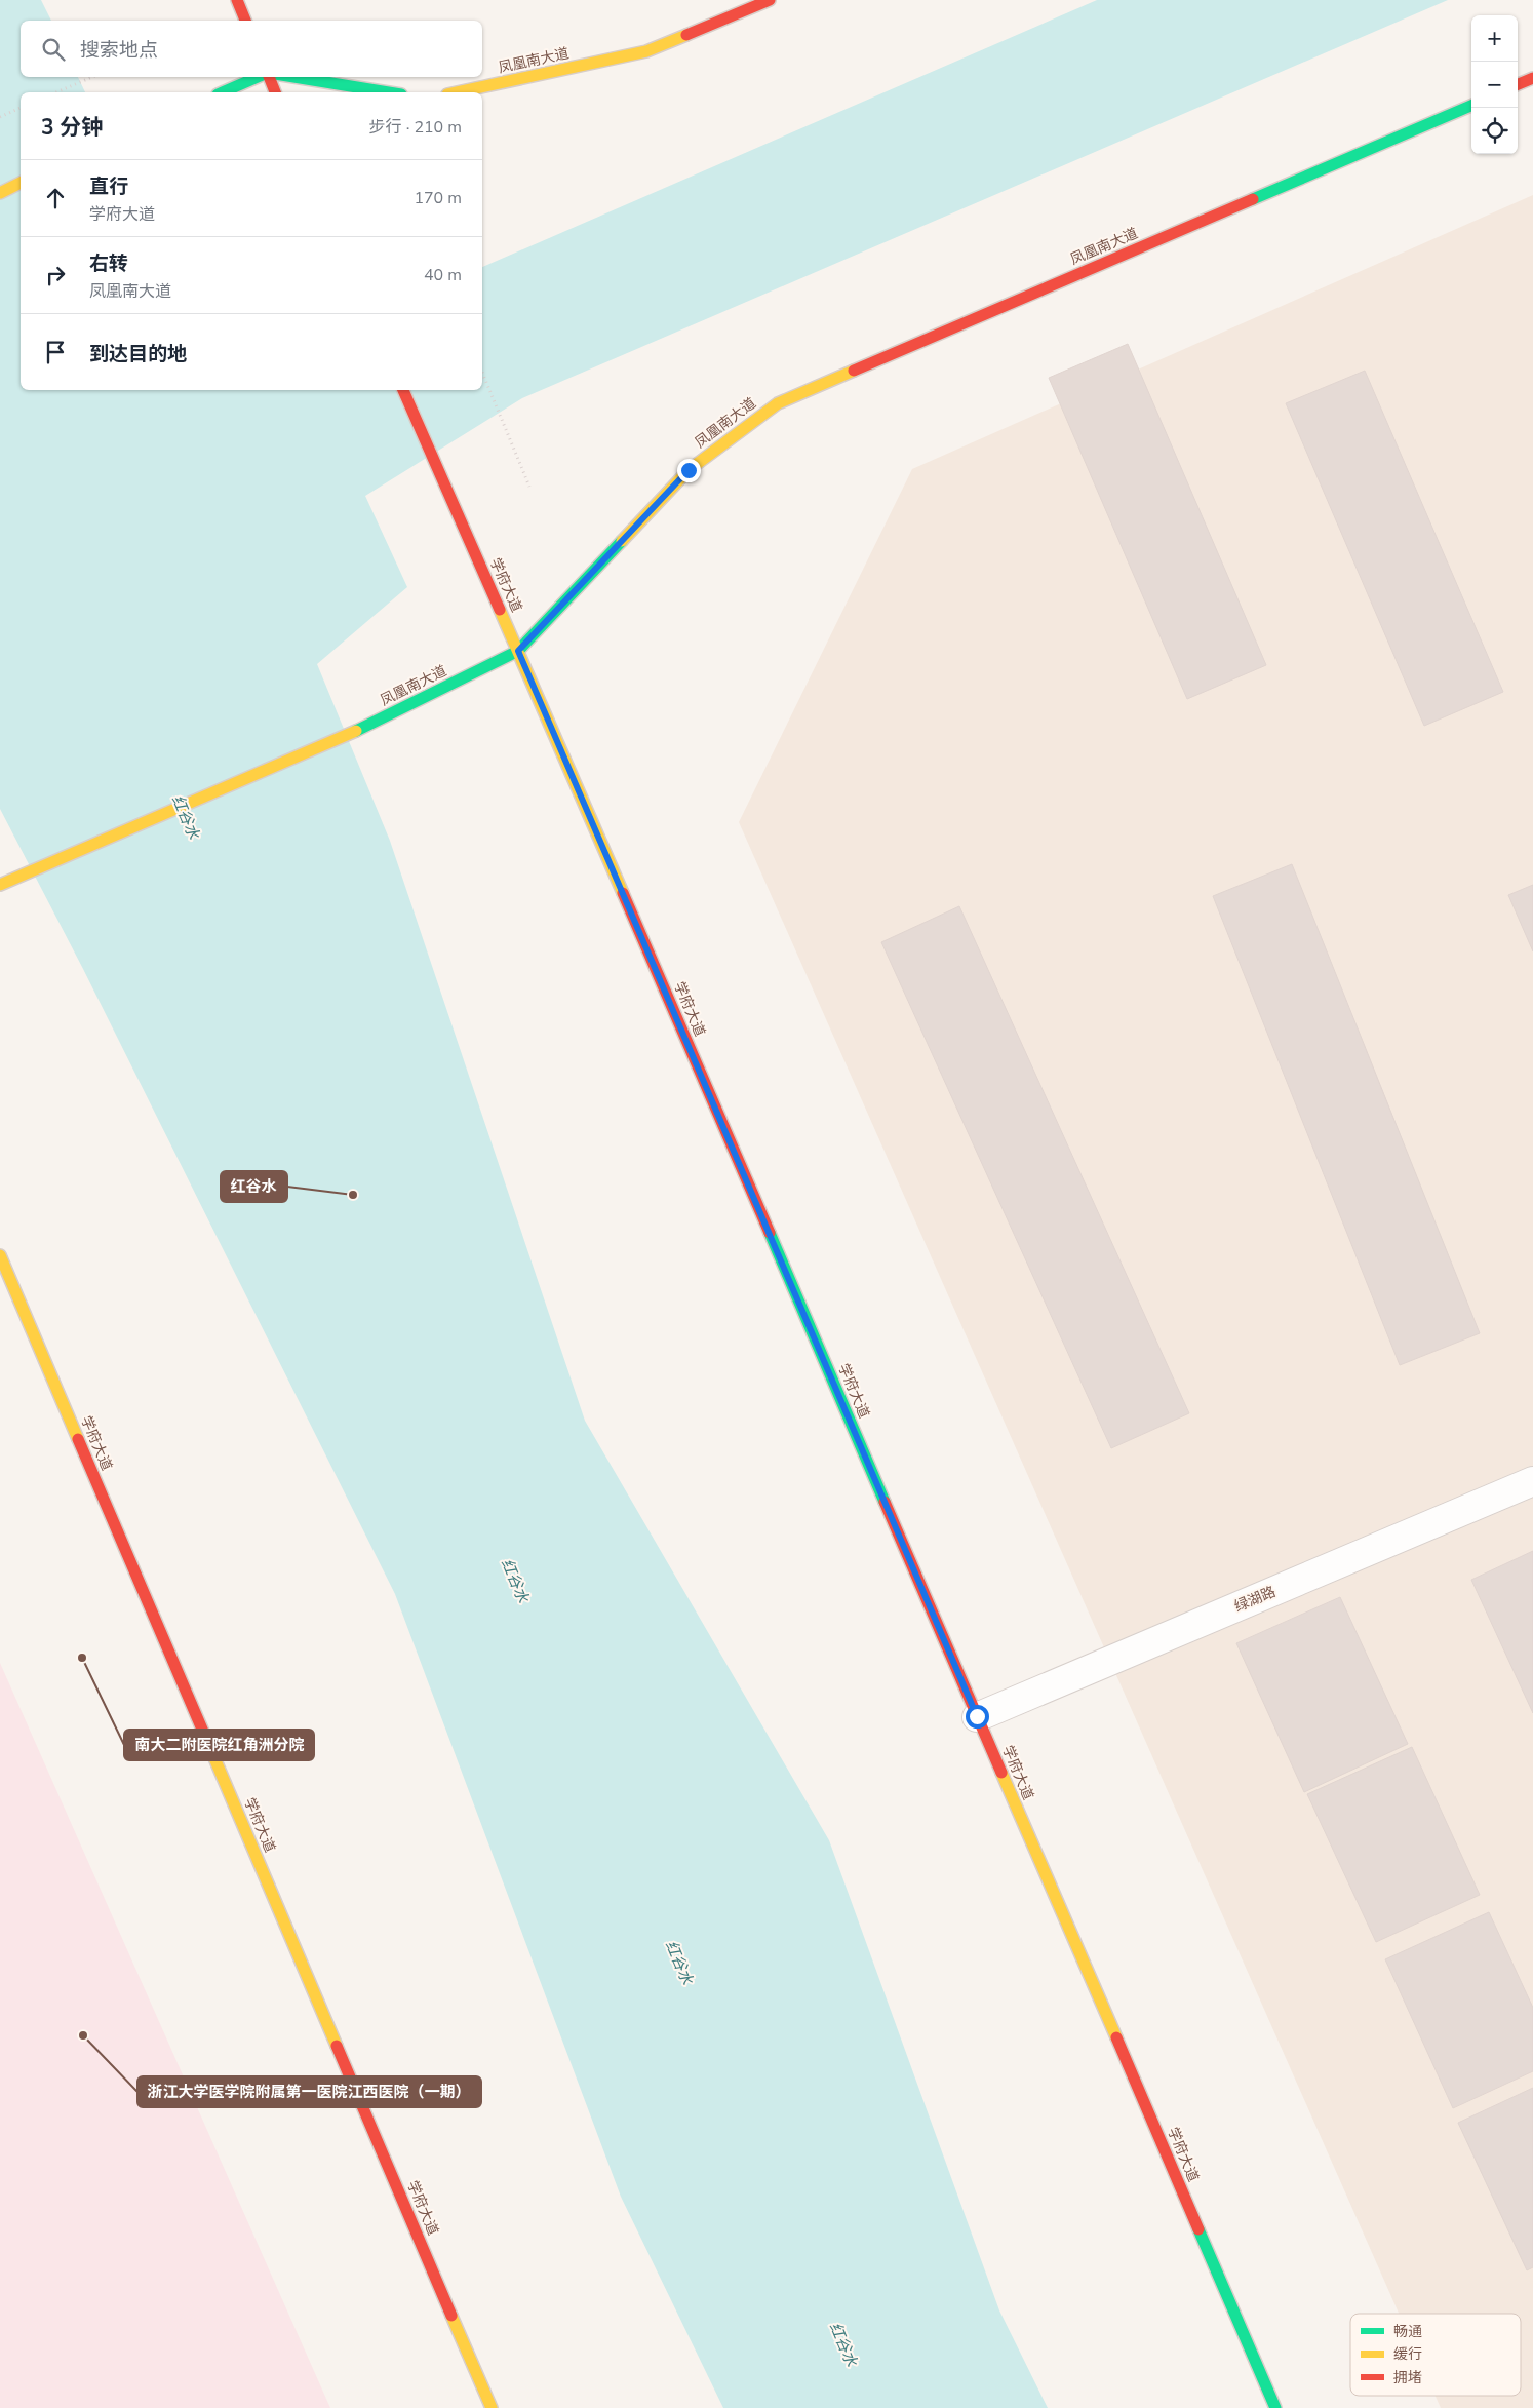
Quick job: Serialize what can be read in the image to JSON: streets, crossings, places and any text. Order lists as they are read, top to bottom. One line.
{"streets":{"main road":["凤凰南大道","学府大道"],"street":["绿湖路"]},"crossings":[["凤凰南大道","学府大道"],["学府大道","绿湖路"]],"water":["红谷水"],"places":["红谷水","南大二附医院红角洲分院","浙江大学医学院附属第一医院江西医院（一期）"],"legend":["畅通","缓行","拥堵"],"page":{"map_buttons":["+","−"],"search":"搜索地点","heading":["3 分钟","步行 · 210 m"],"list":[["直行","学府大道","170 m"],["右转","凤凰南大道","40 m"],"到达目的地"]}}
